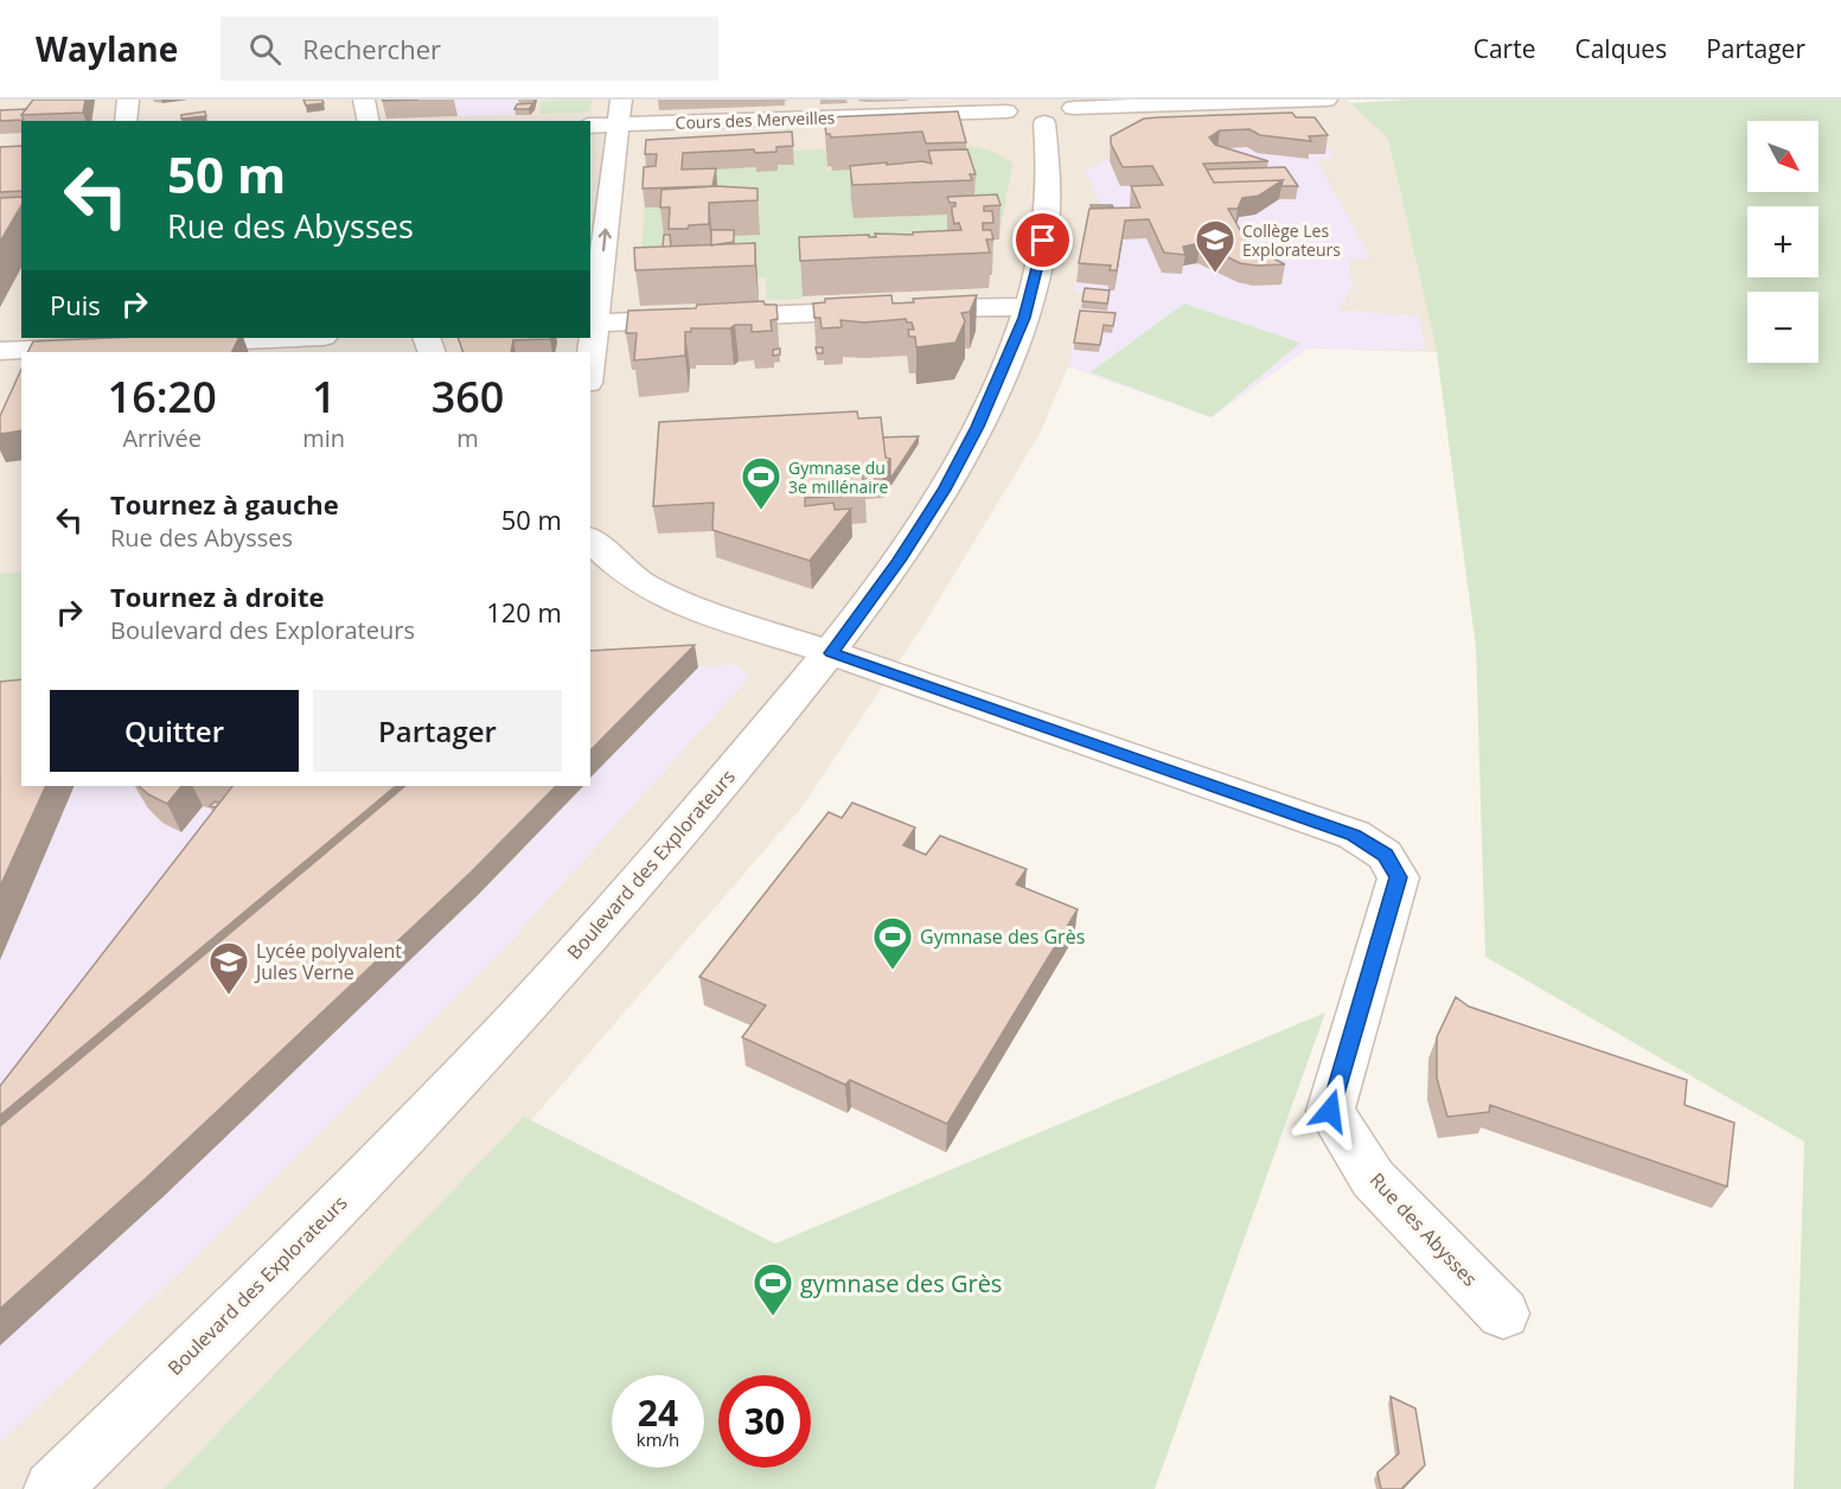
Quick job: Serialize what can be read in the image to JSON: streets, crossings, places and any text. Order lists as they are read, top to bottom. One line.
{"streets":{"street":["Cours des Merveilles","Boulevard des Explorateurs","Rue des Abysses"]},"crossings":[["Boulevard des Explorateurs","Rue des Abysses"]],"places":{"school or university":["Collège Les Explorateurs","Lycée polyvalent Jules Verne"],"sports":["Gymnase du 3e millénaire","Gymnase des Grès","gymnase des Grès"]},"north":"bottom right","page":{"header":"Waylane","search":"Rechercher","nav":["Carte","Calques","Partager"],"map_buttons":["+","−"],"turn":["50 m","Rue des Abysses"],"then":"Puis","eta":["16:20","Arrivée","1","min","360","m"],"list":[{"name":"Tournez à gauche","note":"Rue des Abysses","value":"50 m"},{"name":"Tournez à droite","note":"Boulevard des Explorateurs","value":"120 m"}],"buttons":["Quitter","Partager"],"speed":"24 km/h","limit":"30"}}
